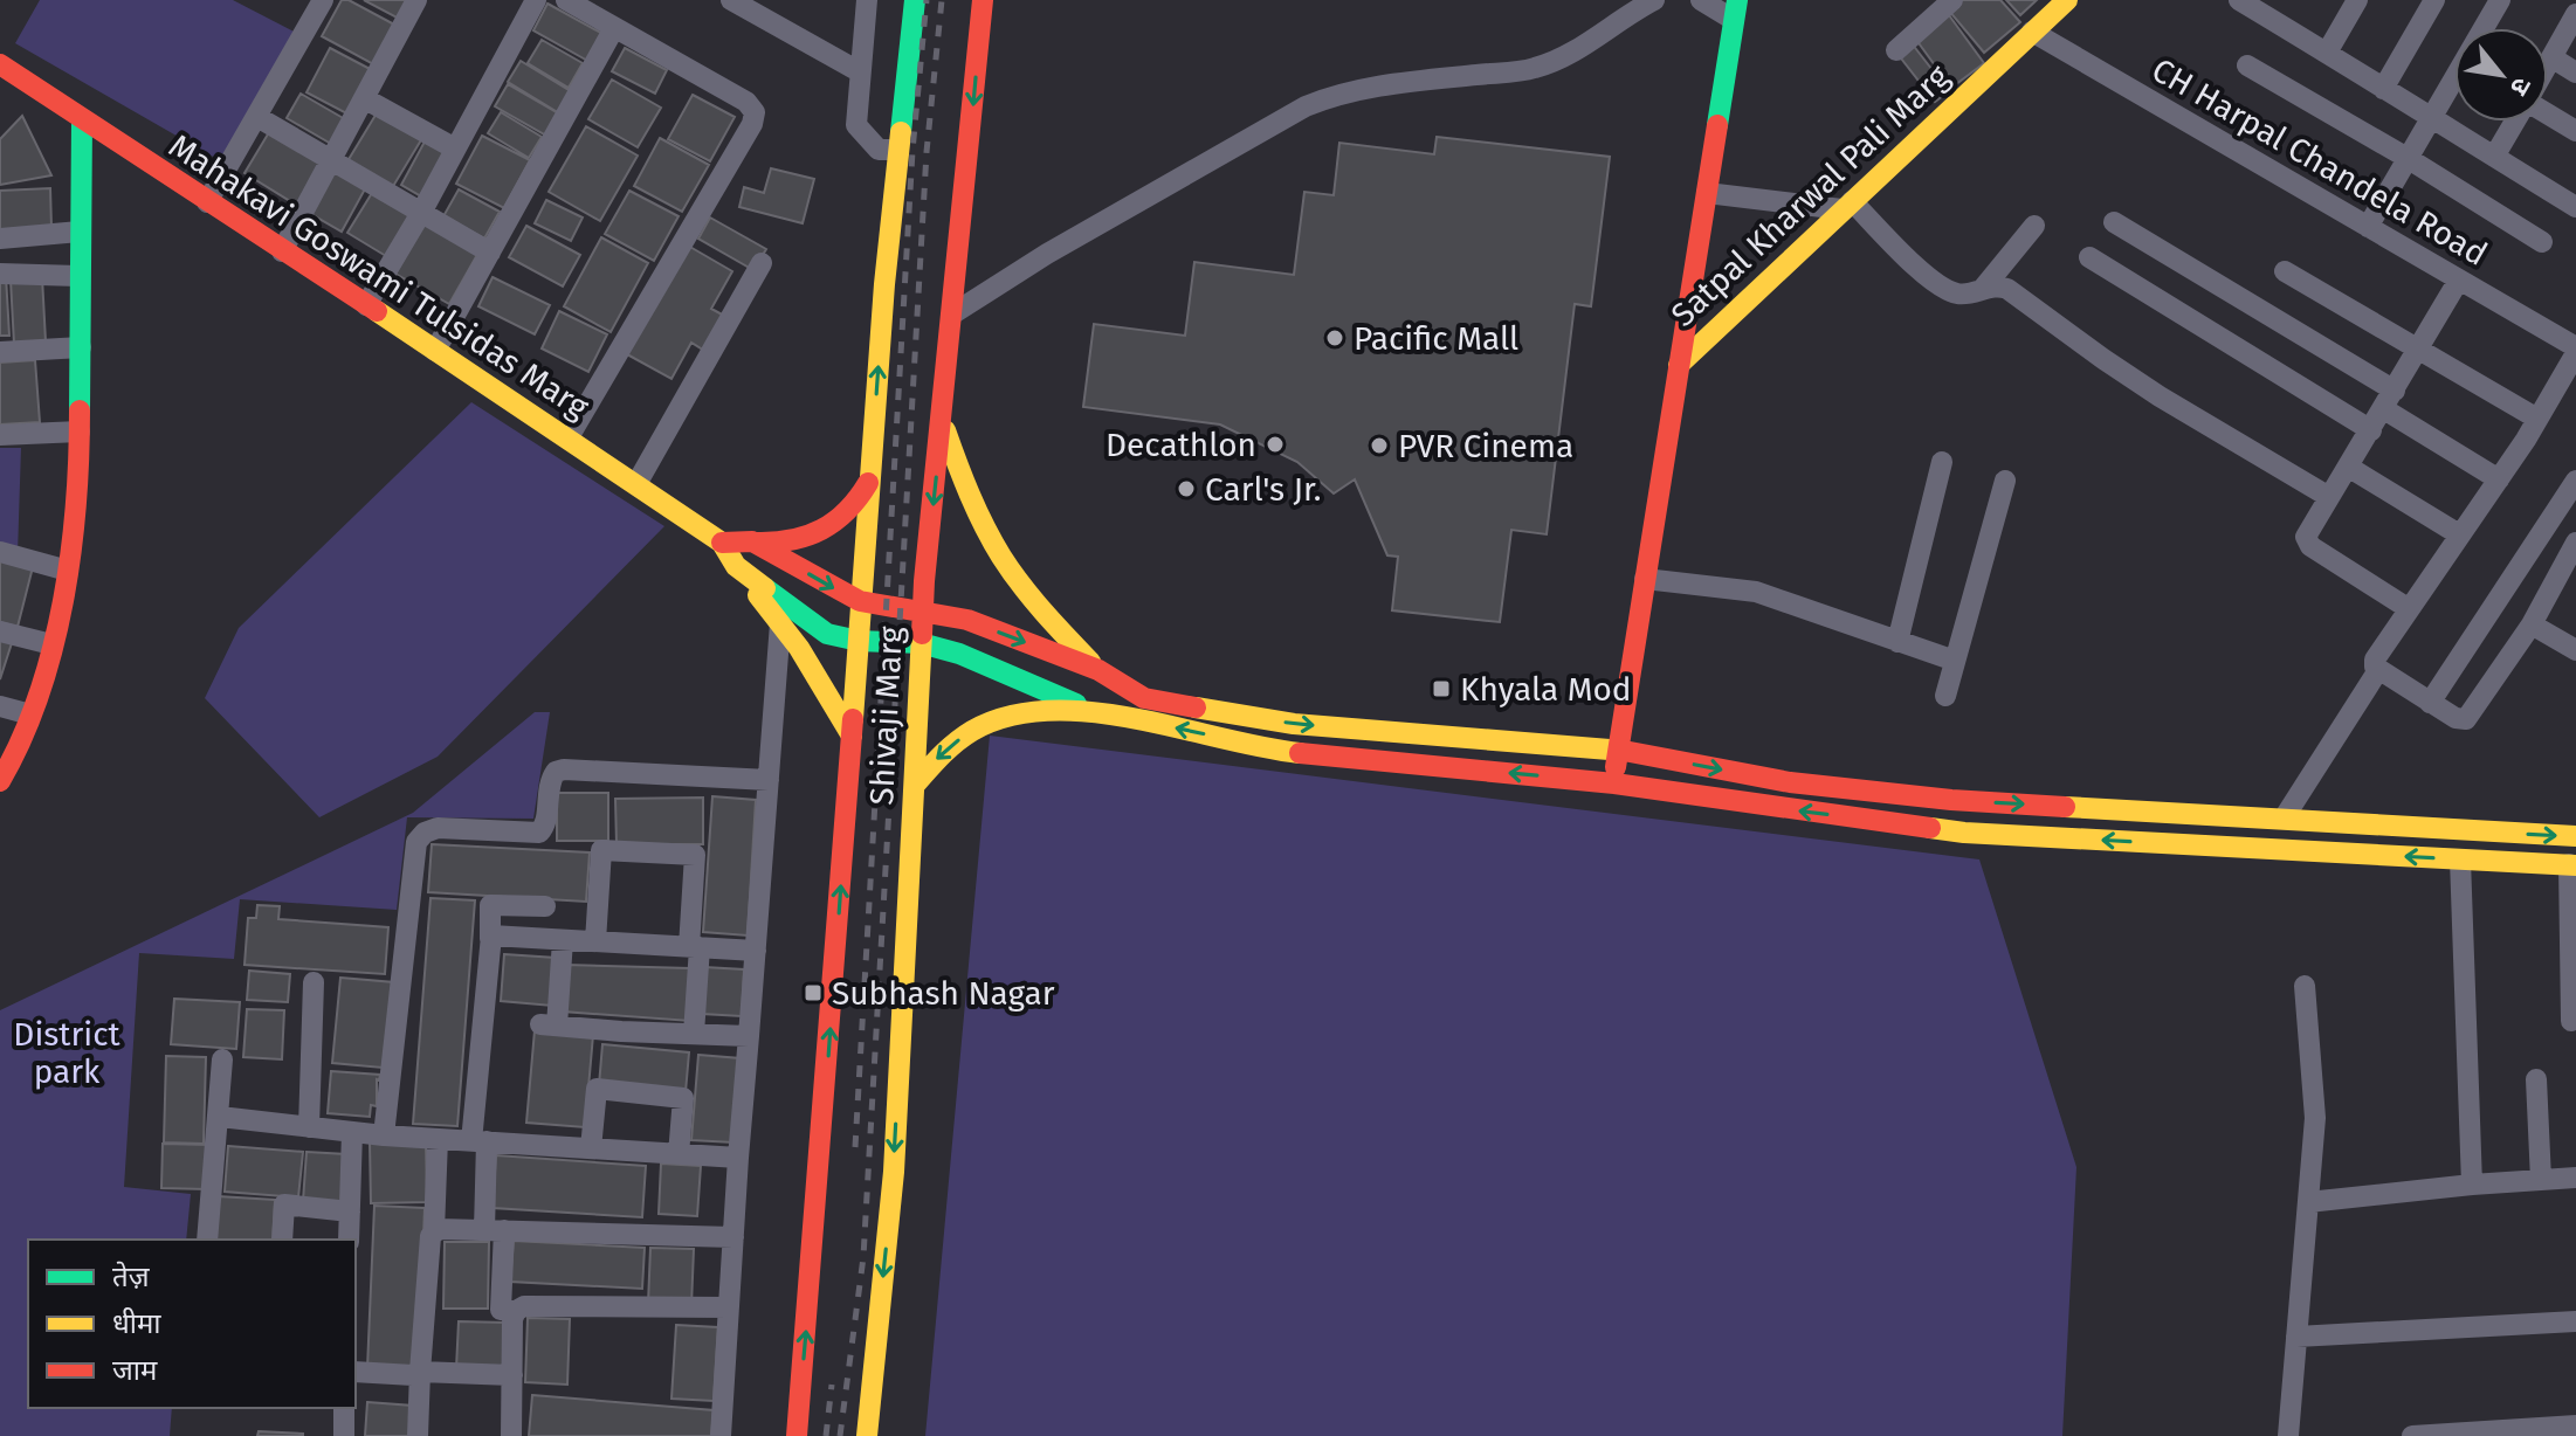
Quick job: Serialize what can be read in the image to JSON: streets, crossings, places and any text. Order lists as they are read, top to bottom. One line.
{"streets":{"street":["CH Harpal Chandela Road","Satpal Kharwal Pali Marg","Mahakavi Goswami Tulsidas Marg","Shivaji Marg"]},"crossings":[["CH Harpal Chandela Road","Satpal Kharwal Pali Marg"],["Mahakavi Goswami Tulsidas Marg","Shivaji Marg"]],"parks":["District park"],"places":{"other":["Pacific Mall","Decathlon","PVR Cinema","Carl's Jr."],"transit":["Khyala Mod","Subhash Nagar"]},"legend":["तेज़","धीमा","जाम"],"north":"bottom right"}
